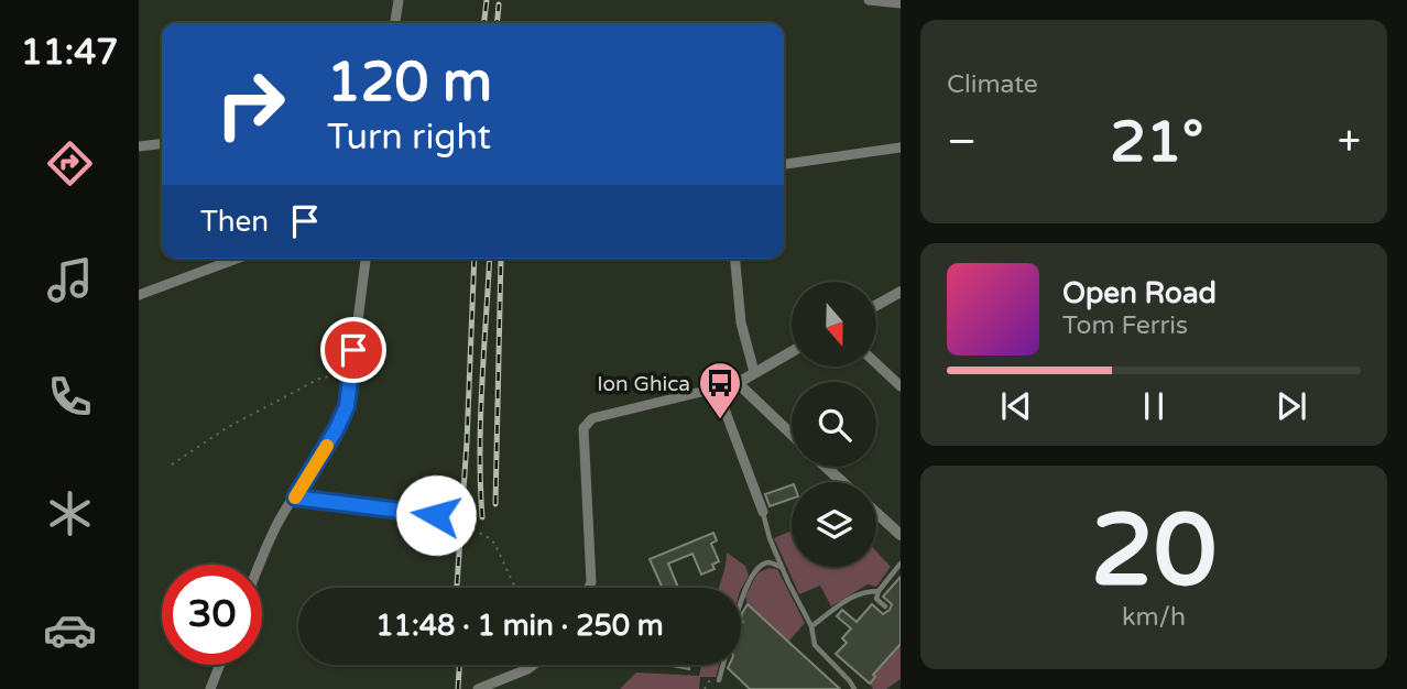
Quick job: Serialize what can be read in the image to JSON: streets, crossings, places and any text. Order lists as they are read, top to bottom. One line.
{"places":{"bus stop":["Ion Ghica"]},"north":"bottom","page":{"tabs":"11:47","tile":["Climate",["20","km/h"]],"turn":["120 m","Turn right"],"heat":["−","21°","+"],"then":"Then","song":["Open Road","Tom Ferris"],"limit":"30","trip":"11:48 · 1 min · 250 m"}}
